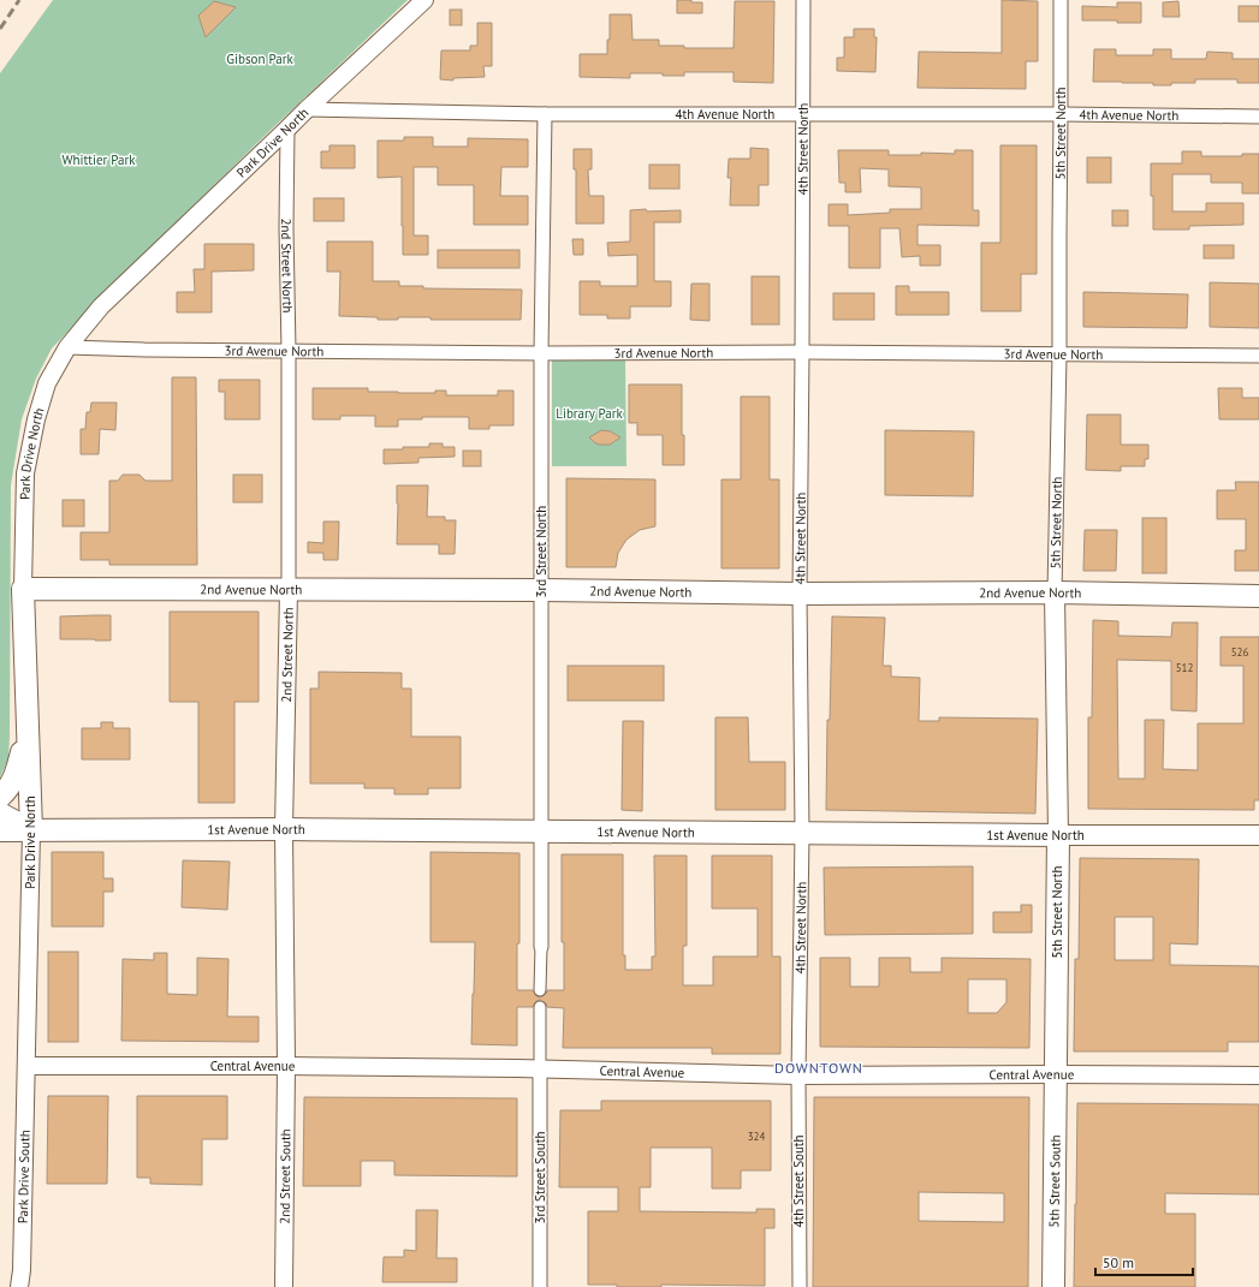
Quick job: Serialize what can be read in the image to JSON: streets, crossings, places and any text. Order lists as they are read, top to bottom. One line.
{"streets":{"main road":["5th Street North","Park Drive North","2nd Avenue North","1st Avenue North","5th Street South"],"street":["4th Avenue North","4th Street North","2nd Street North","3rd Avenue North","3rd Street North","Central Avenue","Park Drive South","2nd Street South","3rd Street South","4th Street South"]},"crossings":[["4th Avenue North","5th Street North"],["4th Avenue North","Park Drive North"],["4th Avenue North","4th Street North"],["4th Avenue North","3rd Street North"],["5th Street North","3rd Avenue North"],["5th Street North","2nd Avenue North"],["5th Street North","1st Avenue North"],["5th Street North","Central Avenue"],["5th Street North","5th Street South"],["Park Drive North","2nd Street North"],["Park Drive North","3rd Avenue North"],["Park Drive North","2nd Avenue North"],["Park Drive North","1st Avenue North"],["Park Drive North","Central Avenue"],["Park Drive North","Park Drive South"],["4th Street North","3rd Avenue North"],["4th Street North","2nd Avenue North"],["4th Street North","1st Avenue North"],["4th Street North","Central Avenue"],["4th Street North","4th Street South"],["2nd Street North","3rd Avenue North"],["2nd Street North","2nd Avenue North"],["2nd Street North","1st Avenue North"],["2nd Street North","Central Avenue"],["2nd Street North","2nd Street South"],["3rd Avenue North","3rd Street North"],["3rd Street North","2nd Avenue North"],["3rd Street North","1st Avenue North"],["Central Avenue","Park Drive South"],["Central Avenue","2nd Street South"],["Central Avenue","3rd Street South"],["Central Avenue","4th Street South"],["Central Avenue","5th Street South"]],"districts":["DOWNTOWN"],"parks":["Gibson Park","Whittier Park","Library Park"],"house_numbers":["526","512","324"],"scale_bar":"50 m"}
